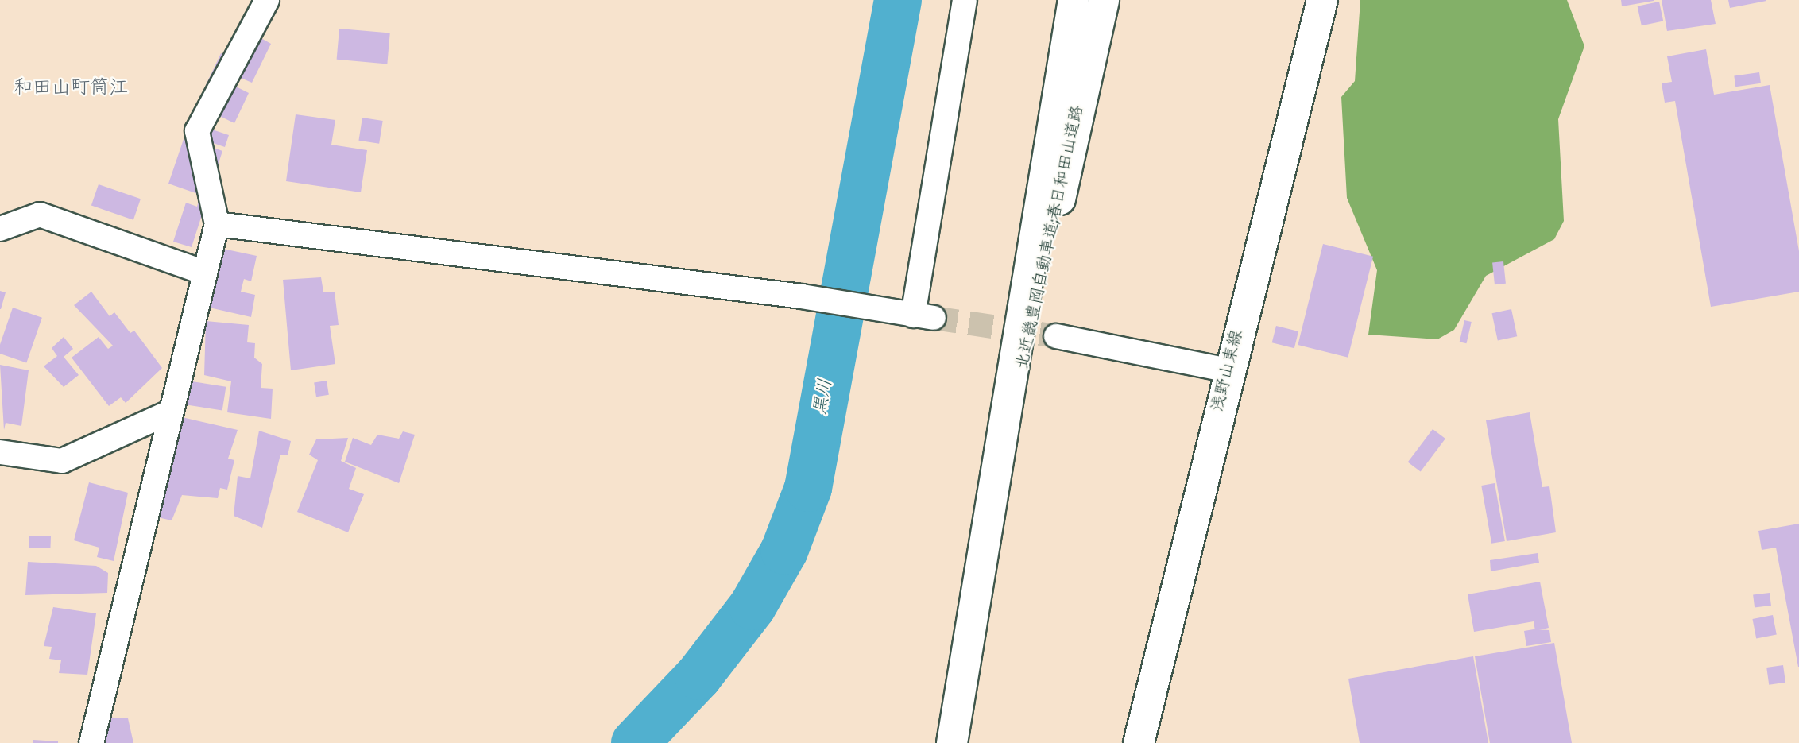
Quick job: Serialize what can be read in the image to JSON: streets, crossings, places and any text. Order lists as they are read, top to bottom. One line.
{"streets":{"main road":["北近畿豊岡自動車道;春日和田山道路","浅野山東線"]},"districts":["和田山町筒江"],"water":["黒川"]}
